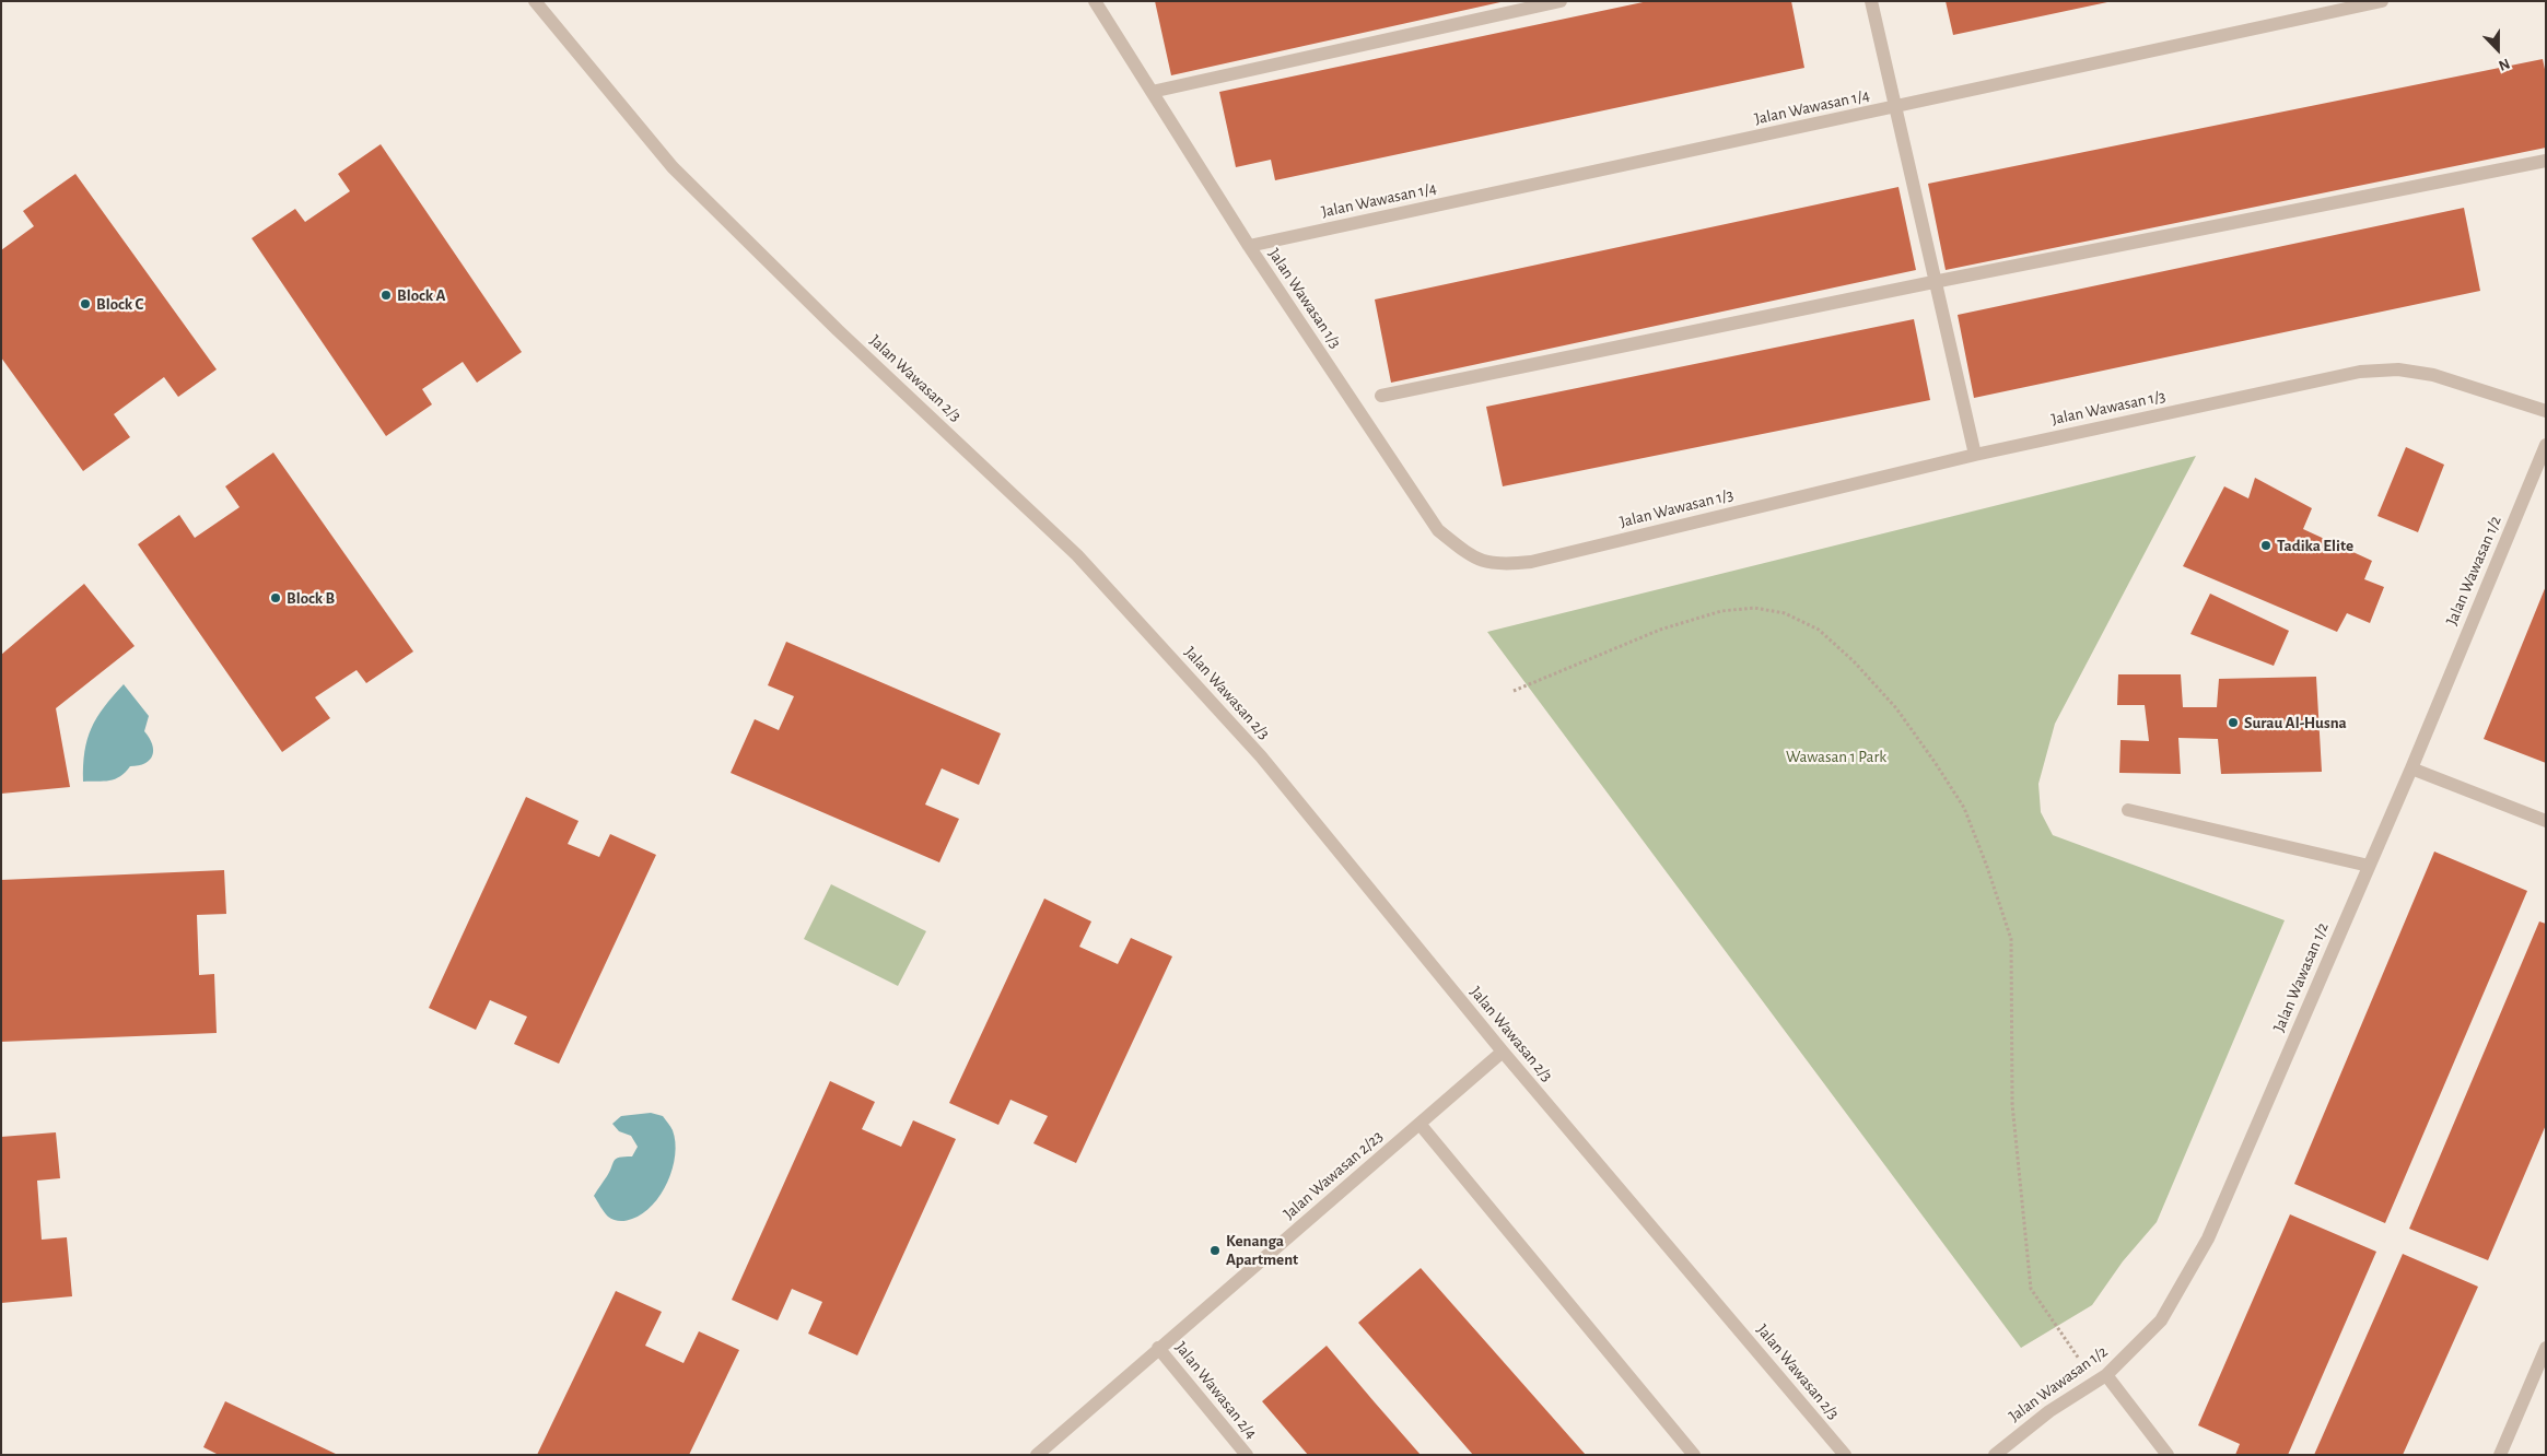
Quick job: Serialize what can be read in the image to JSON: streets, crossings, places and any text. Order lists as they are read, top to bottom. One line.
{"streets":{"street":["Jalan Wawasan 1/4","Jalan Wawasan 1/3","Jalan Wawasan 2/3","Jalan Wawasan 1/2","Jalan Wawasan 2/23","Jalan Wawasan 2/4"]},"crossings":[["Jalan Wawasan 1/4","Jalan Wawasan 1/3"],["Jalan Wawasan 2/3","Jalan Wawasan 2/23"],["Jalan Wawasan 2/23","Jalan Wawasan 2/4"]],"parks":["Wawasan 1 Park"],"places":["Block A","Block C","Tadika Elite","Block B","Surau Al-Husna","Kenanga Apartment"],"north":"bottom"}
